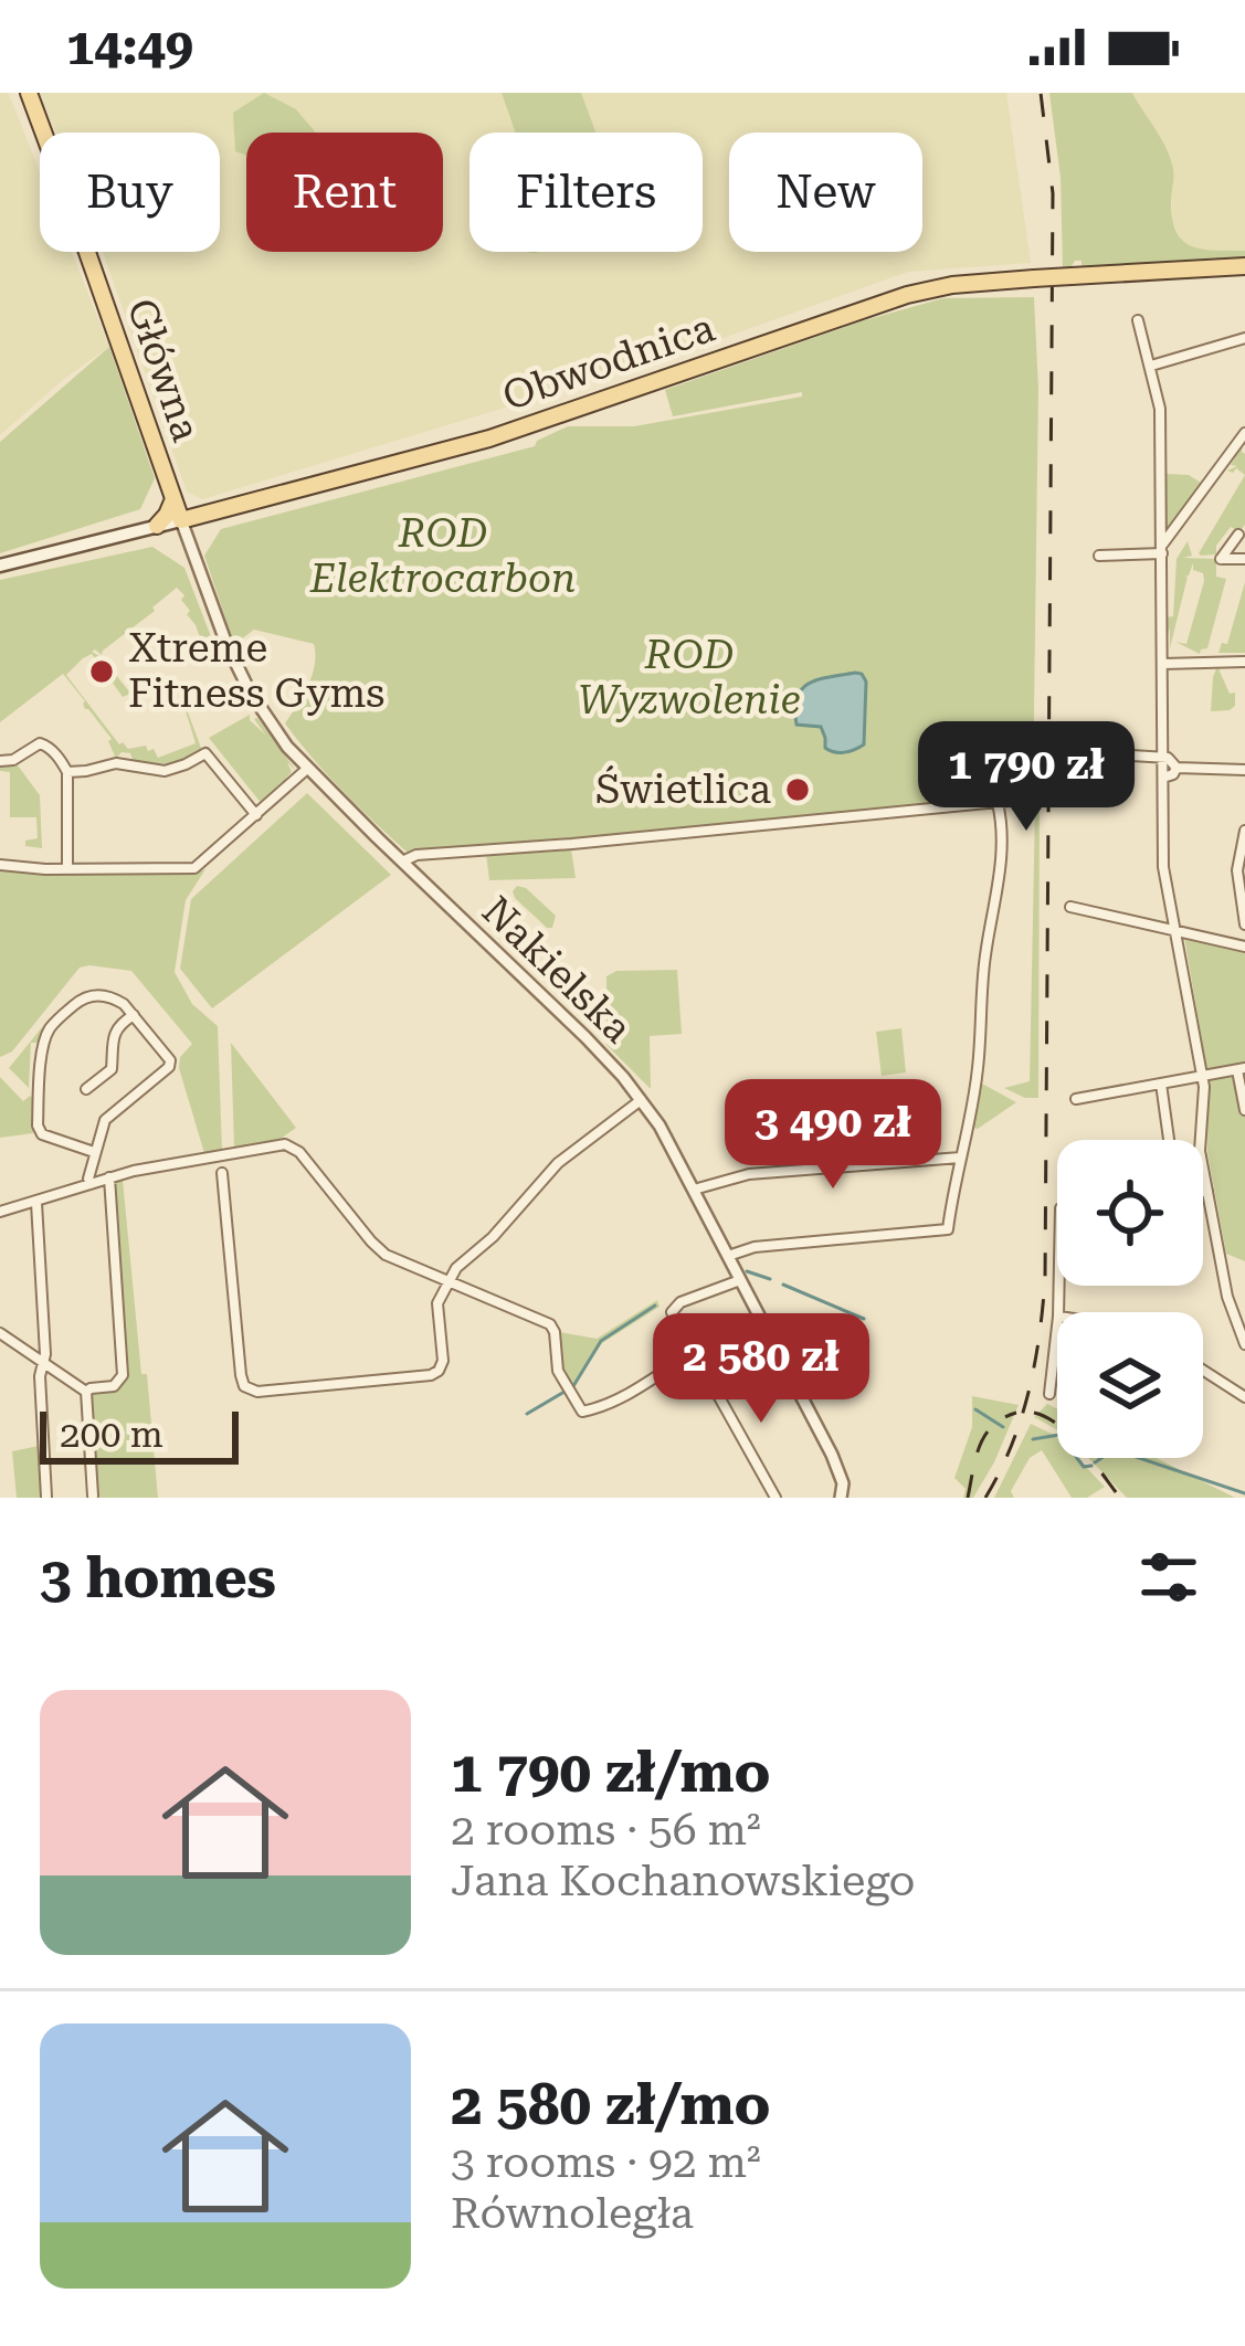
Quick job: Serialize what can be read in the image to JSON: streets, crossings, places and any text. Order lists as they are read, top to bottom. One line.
{"streets":{"main road":["Obwodnica","Główna"],"street":["Nakielska"]},"crossings":[["Obwodnica","Główna"],["Obwodnica","Nakielska"],["Główna","Nakielska"]],"parks":["ROD Elektrocarbon","ROD Wyzwolenie"],"places":["Xtreme Fitness Gyms","Świetlica"],"scale_bar":"200 m","page":{"status":"14:49","chip":["Buy","Rent","Filters","New"],"price":["1 790 zł","3 490 zł","2 580 zł"],"scale":"200 m","heading":"3 homes","list":[{"name":"1 790 zł/mo","note":"2 rooms · 56 m² · Jana Kochanowskiego"},{"name":"2 580 zł/mo","note":"3 rooms · 92 m² · Równoległa"}]}}
